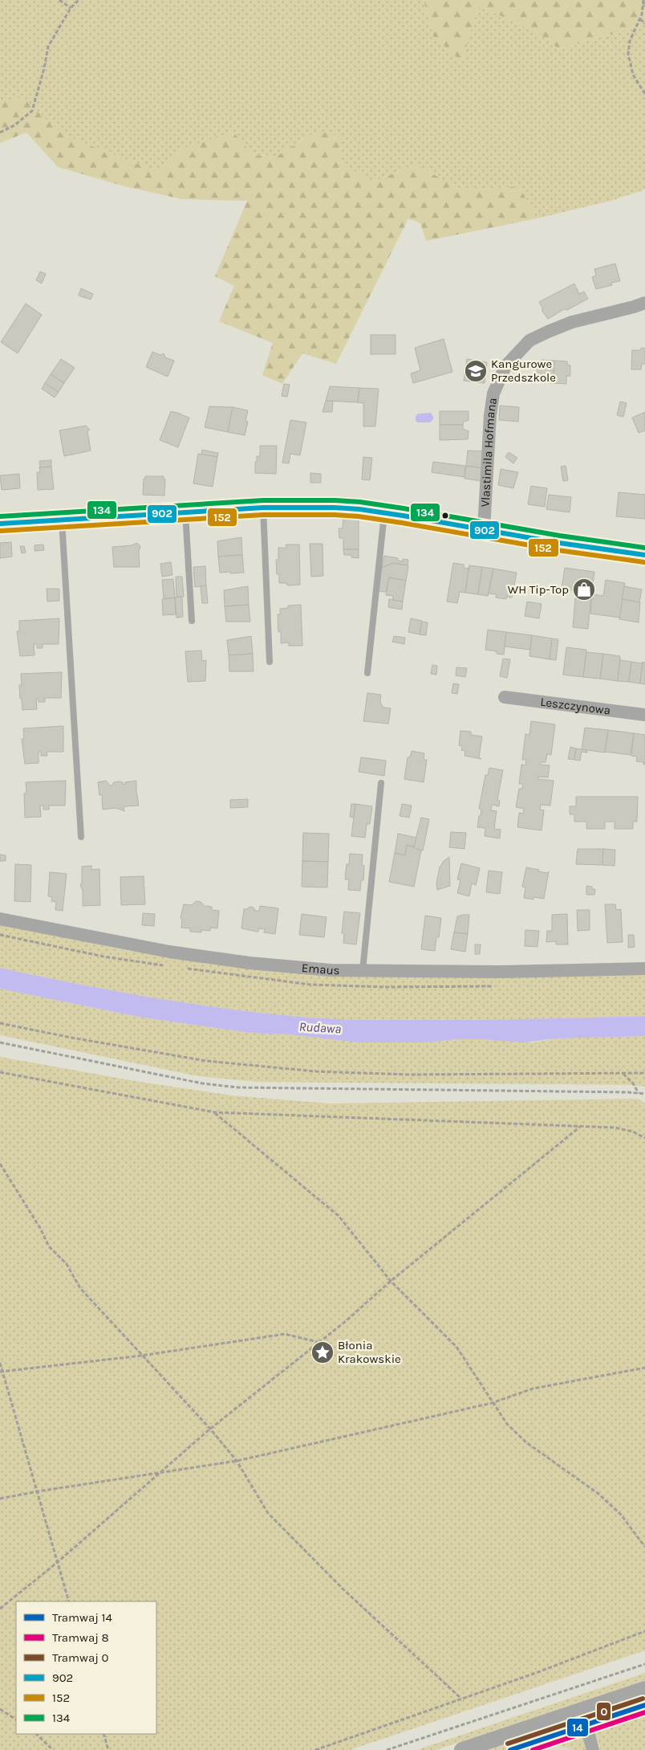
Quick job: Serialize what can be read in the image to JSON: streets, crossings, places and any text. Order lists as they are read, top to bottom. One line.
{"streets":{"street":["Vlastimila Hofmana","Leszczynowa","Emaus"]},"water":["Rudawa"],"places":{"school or university":["Kangurowe Przedszkole"],"shop":["WH Tip-Top"],"place":["Błonia Krakowskie"]},"lines":["transit line 134","transit line 902","transit line 152","tram line 0","tram line 14","tram line 8"],"legend":["Tramwaj 14","Tramwaj 8","Tramwaj 0","902","152","134"]}
